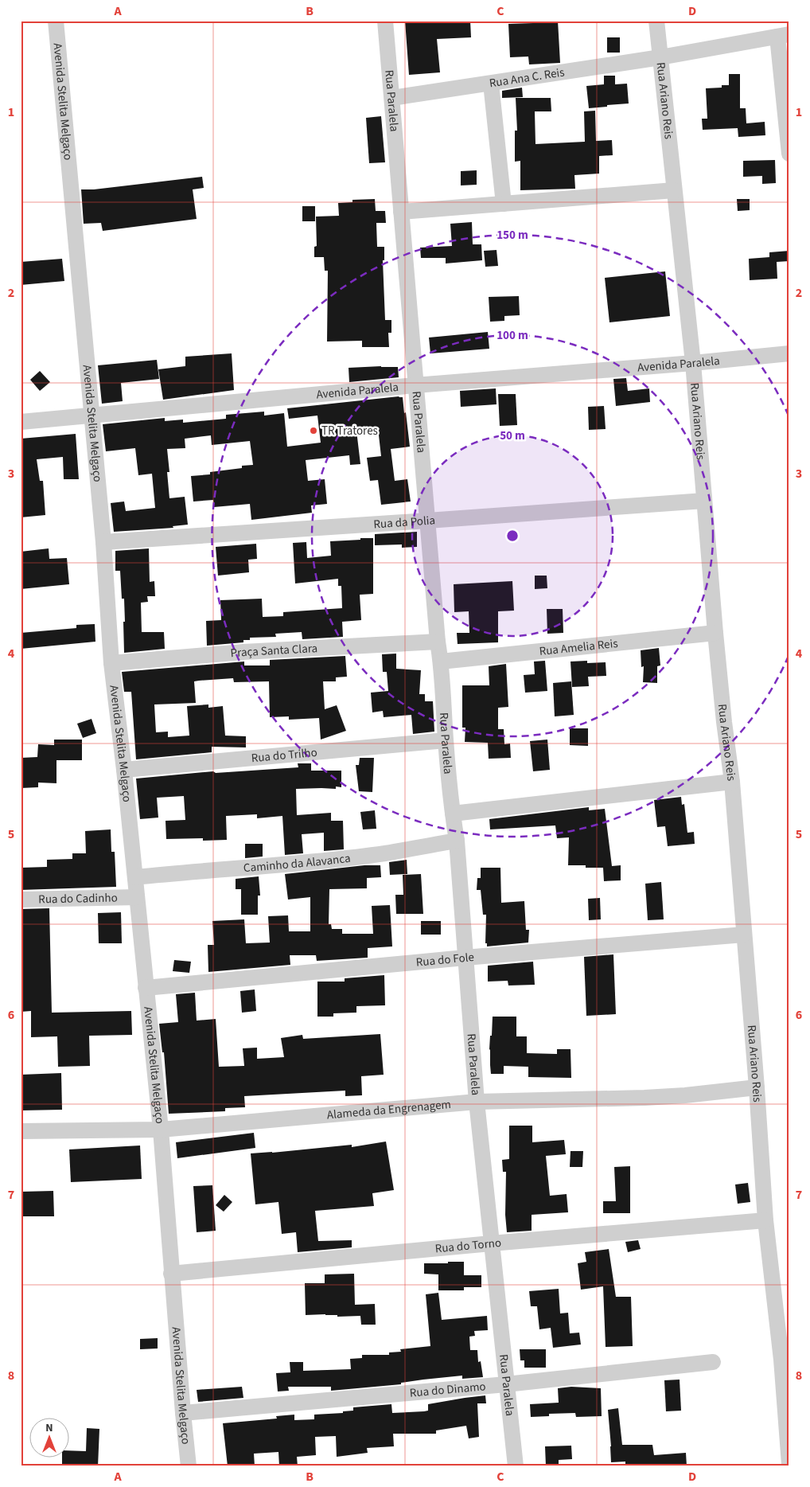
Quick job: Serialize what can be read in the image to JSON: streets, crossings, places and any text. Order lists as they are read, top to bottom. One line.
{"streets":{"street":["Rua Ana C. Reis","Rua Ariano Reis","Avenida Stelita Melgaço","Rua Paralela","Avenida Paralela","Rua da Polia","Rua Amelia Reis","Praça Santa Clara","Rua do Trilho","Caminho da Alavanca","Rua do Cadinho","Rua do Fole","Alameda da Engrenagem","Rua do Torno","Rua do Dinamo"]},"crossings":[["Rua Ana C. Reis","Rua Ariano Reis"],["Rua Ana C. Reis","Rua Paralela"],["Rua Ariano Reis","Avenida Paralela"],["Rua Ariano Reis","Rua da Polia"],["Rua Ariano Reis","Rua Amelia Reis"],["Rua Ariano Reis","Rua do Fole"],["Rua Ariano Reis","Alameda da Engrenagem"],["Rua Ariano Reis","Rua do Torno"],["Avenida Stelita Melgaço","Avenida Paralela"],["Avenida Stelita Melgaço","Rua da Polia"],["Avenida Stelita Melgaço","Praça Santa Clara"],["Avenida Stelita Melgaço","Rua do Trilho"],["Avenida Stelita Melgaço","Caminho da Alavanca"],["Avenida Stelita Melgaço","Rua do Cadinho"],["Avenida Stelita Melgaço","Rua do Fole"],["Avenida Stelita Melgaço","Alameda da Engrenagem"],["Avenida Stelita Melgaço","Rua do Torno"],["Avenida Stelita Melgaço","Rua do Dinamo"],["Rua Paralela","Avenida Paralela"],["Rua Paralela","Rua da Polia"],["Rua Paralela","Rua Amelia Reis"],["Rua Paralela","Praça Santa Clara"],["Rua Paralela","Rua do Trilho"],["Rua Paralela","Caminho da Alavanca"],["Rua Paralela","Rua do Fole"],["Rua Paralela","Alameda da Engrenagem"],["Rua Paralela","Rua do Torno"],["Rua Paralela","Rua do Dinamo"]],"places":["TR Tratores"],"north":"top","grid":{"columns":["A","B","C","D"],"rows":["1","2","3","4","5","6","7","8"]},"rings":["150 m","100 m","50 m"]}
